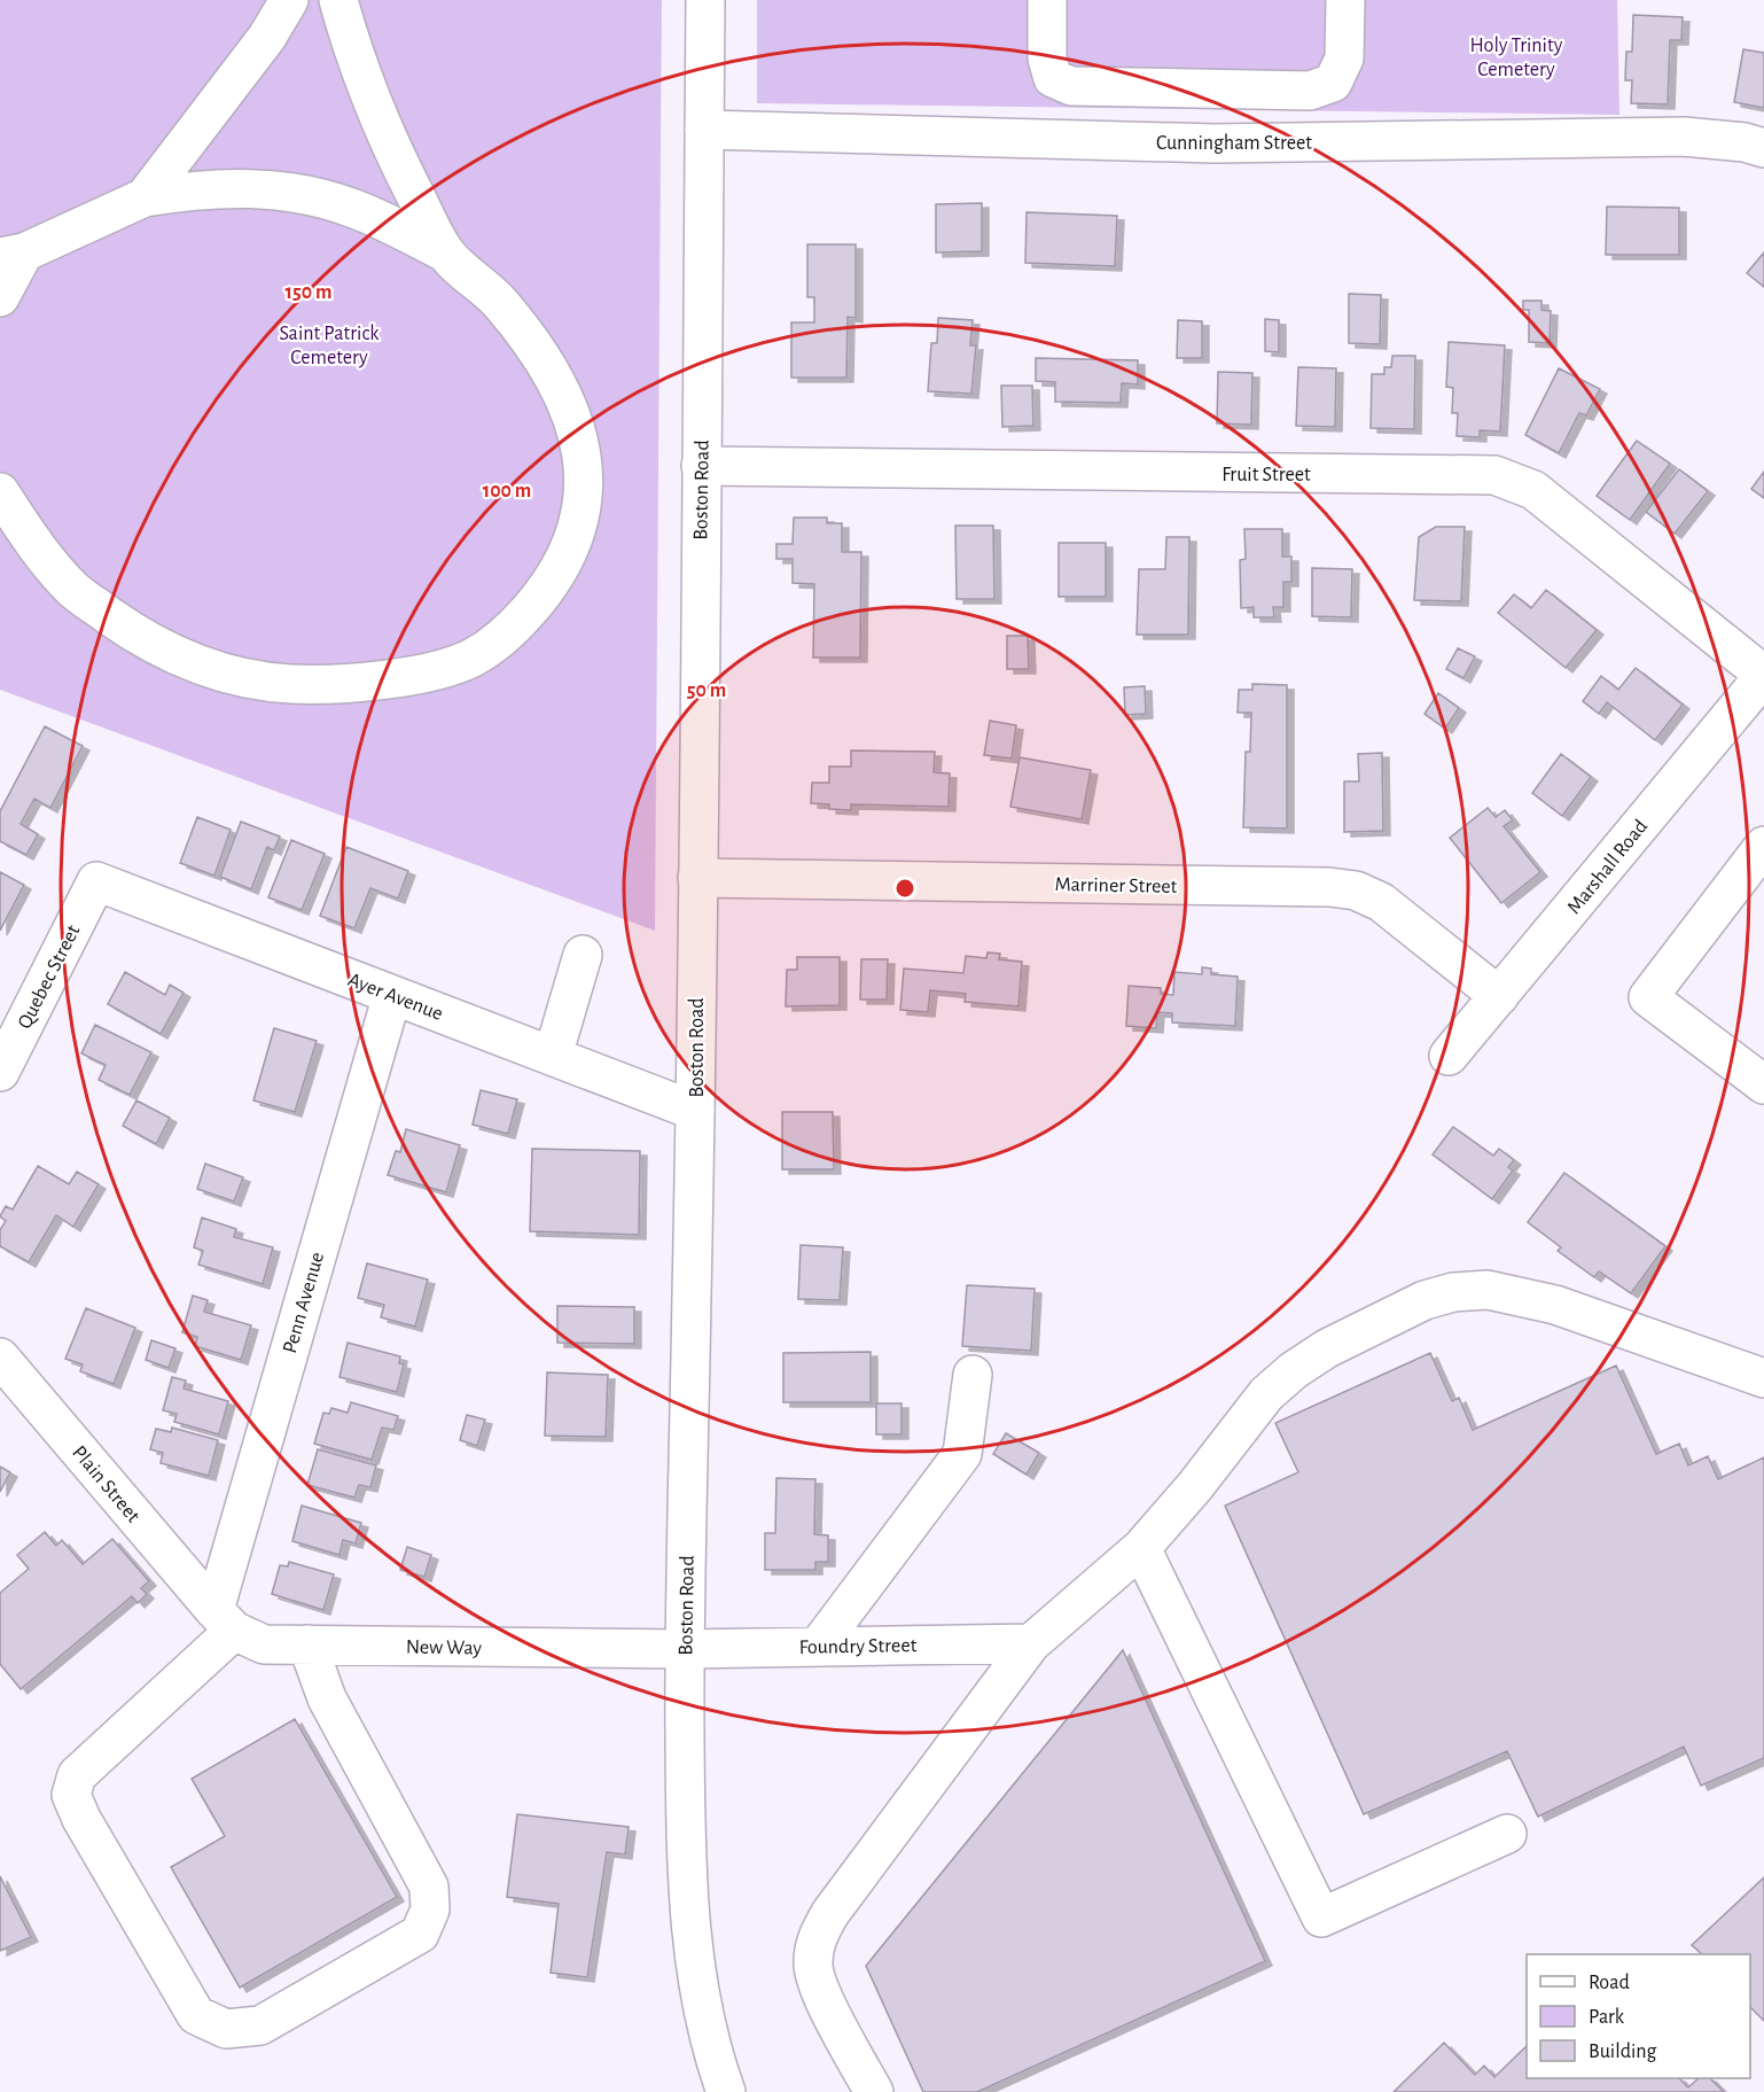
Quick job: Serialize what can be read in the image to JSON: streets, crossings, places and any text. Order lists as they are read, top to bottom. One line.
{"streets":{"street":["Cunningham Street","Fruit Street","Boston Road","Marshall Road","Marriner Street","Quebec Street","Ayer Avenue","Penn Avenue","Plain Street","Foundry Street","New Way"]},"crossings":[["Cunningham Street","Boston Road"],["Fruit Street","Boston Road"],["Fruit Street","Marshall Road"],["Boston Road","Marriner Street"],["Boston Road","Ayer Avenue"],["Boston Road","Foundry Street"],["Boston Road","New Way"],["Marshall Road","Marriner Street"],["Quebec Street","Ayer Avenue"],["Ayer Avenue","Penn Avenue"],["Penn Avenue","Plain Street"],["Penn Avenue","New Way"],["Plain Street","New Way"],["Foundry Street","New Way"]],"parks":["Holy Trinity Cemetery","Saint Patrick Cemetery"],"legend":["Road","Park","Building"],"rings":["150 m","100 m","50 m"]}
